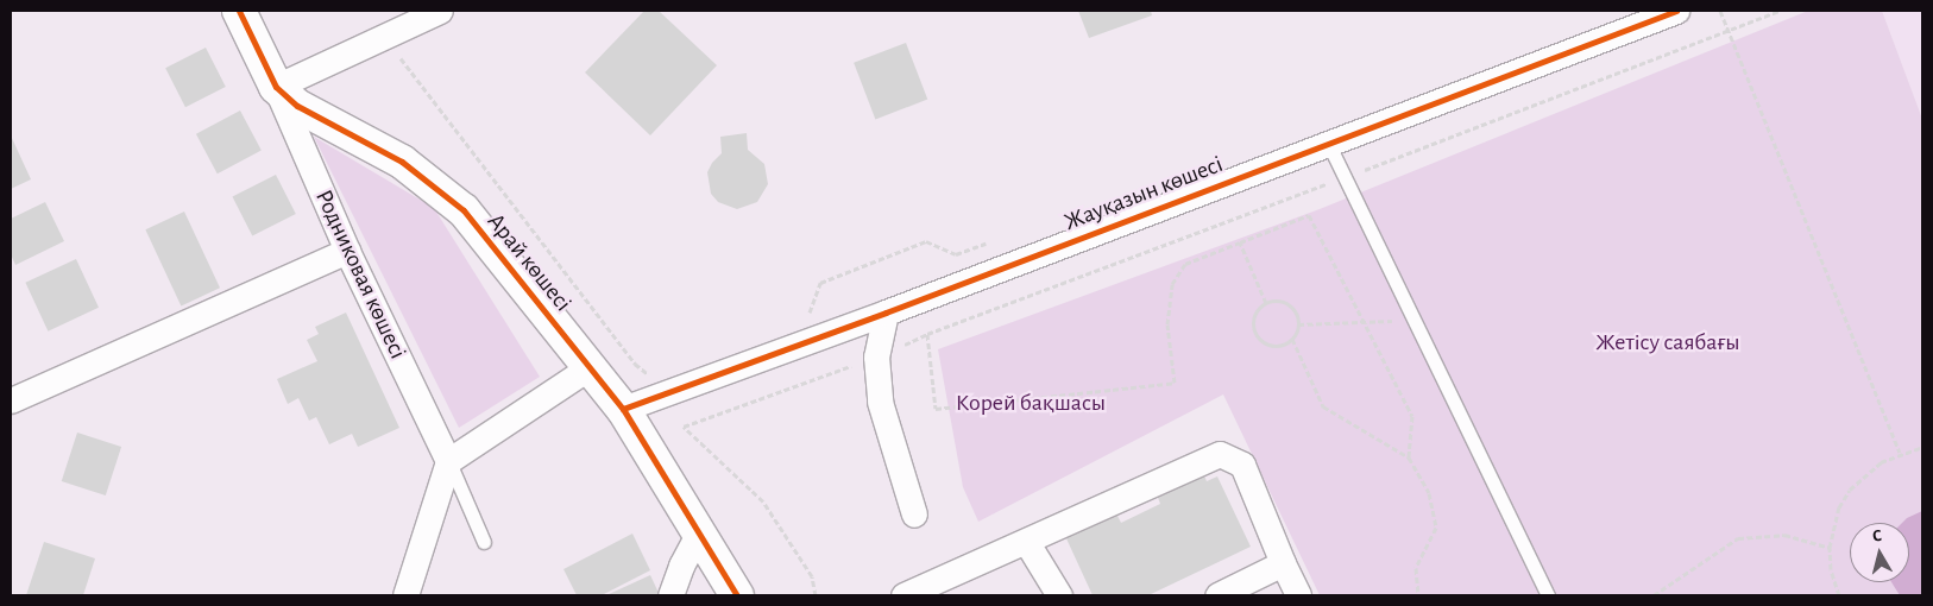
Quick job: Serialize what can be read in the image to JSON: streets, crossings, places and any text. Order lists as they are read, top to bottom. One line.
{"streets":{"street":["Жауқазын көшесі","Арай көшесі","Родниковая көшесі"]},"crossings":[["Жауқазын көшесі","Арай көшесі"],["Арай көшесі","Родниковая көшесі"]],"parks":["Жетісу саябағы","Корей бақшасы"],"north":"top"}
